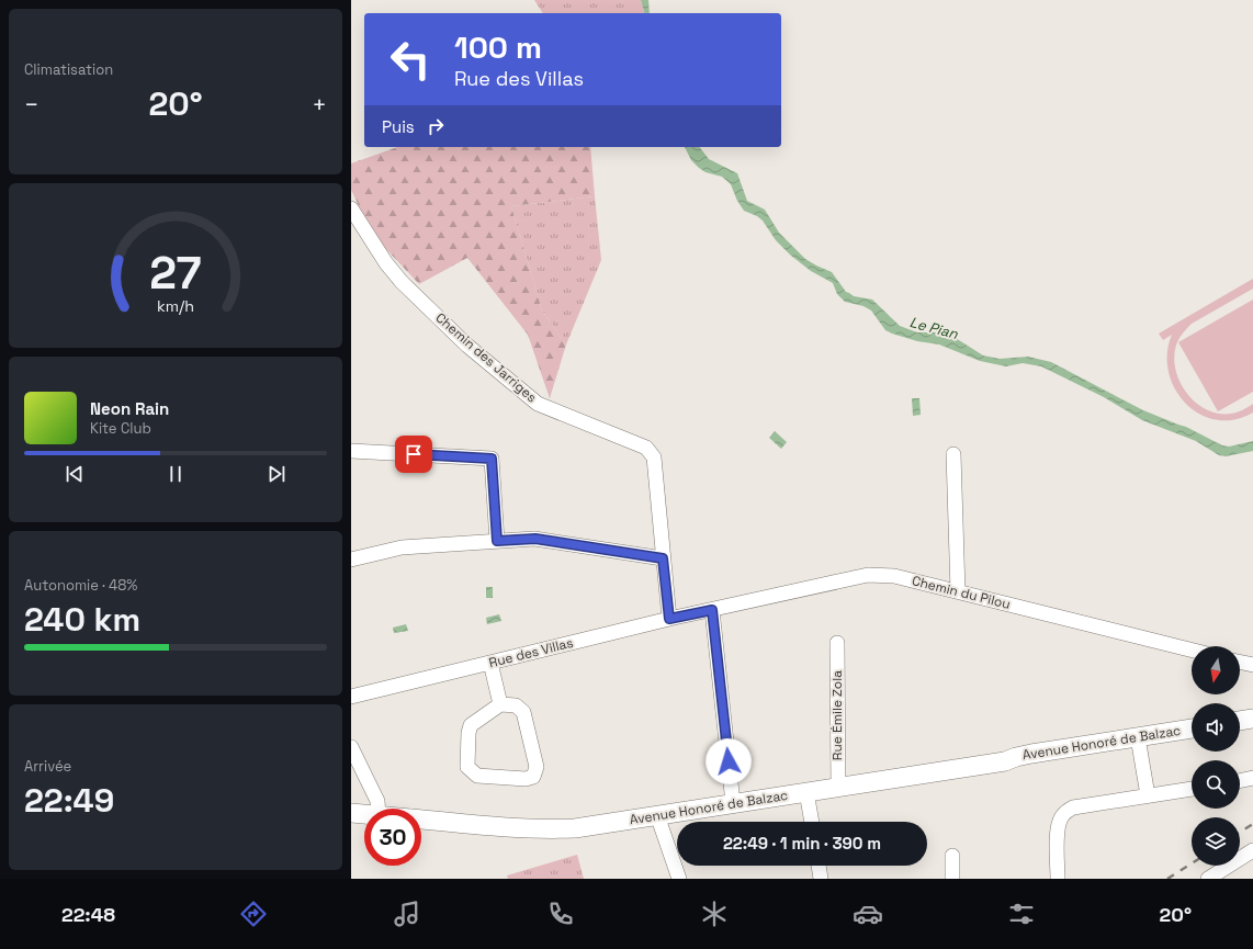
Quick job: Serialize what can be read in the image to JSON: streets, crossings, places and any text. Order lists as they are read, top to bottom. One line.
{"streets":{"main road":["Avenue Honoré de Balzac"],"street":["Chemin des Jarriges","Chemin du Pilou","Rue des Villas","Rue Émile Zola"]},"crossings":[["Chemin des Jarriges","Rue des Villas"],["Chemin du Pilou","Rue des Villas"],["Rue Émile Zola","Avenue Honoré de Balzac"]],"water":["Le Pian"],"north":"bottom","page":{"tile":["Climatisation",["Autonomie · 48%","240 km"],["Arrivée","22:49"]],"turn":["100 m","Rue des Villas"],"heat":["−","20°","+"],"then":"Puis","song":["Neon Rain","Kite Club"],"limit":"30","trip":"22:49 · 1 min · 390 m","tabs":["22:48","20°"],"gauge":["27","km/h"]}}
